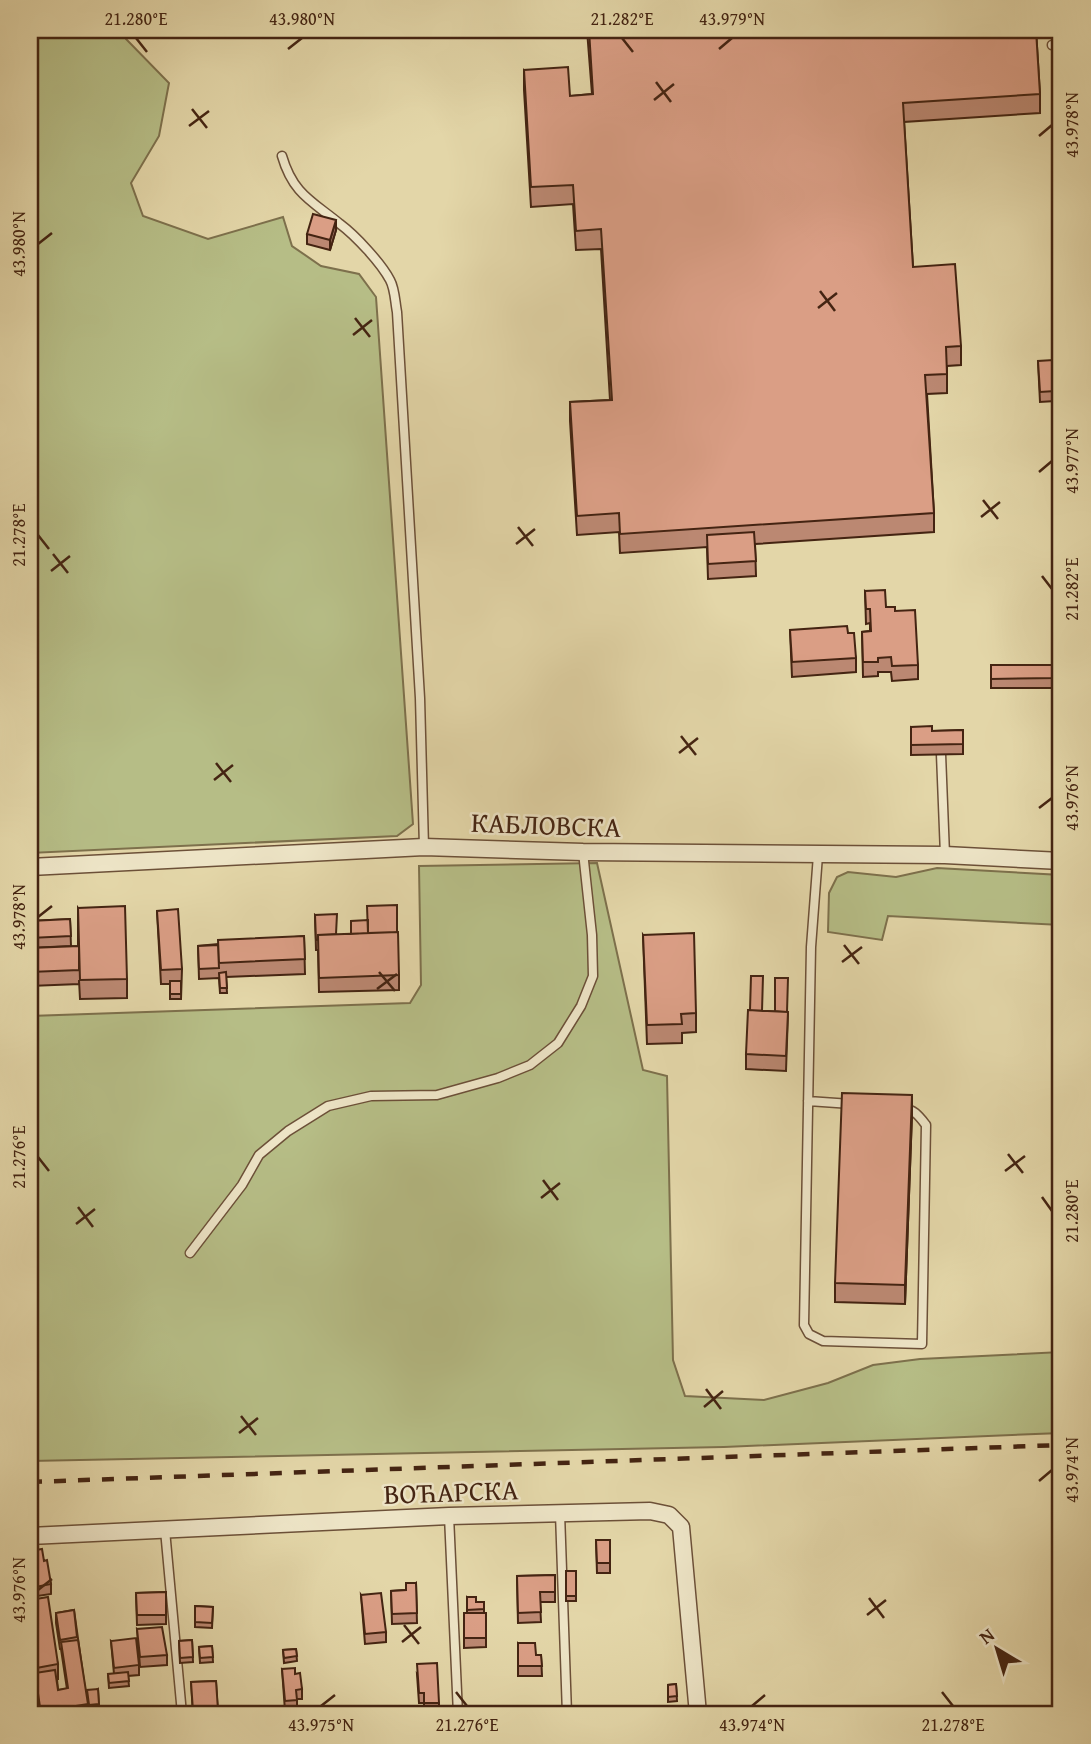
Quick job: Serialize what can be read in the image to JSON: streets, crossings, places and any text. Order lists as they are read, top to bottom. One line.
{"streets":{"street":["КАБЛОВСКА","ВОЋАРСКА"]},"north":"top left","coordinates":["21.280°E","43.980°N","21.282°E","43.979°N","43.978°N","43.977°N","21.278°E","43.976°N","21.276°E","43.974°N","43.975°N"]}
